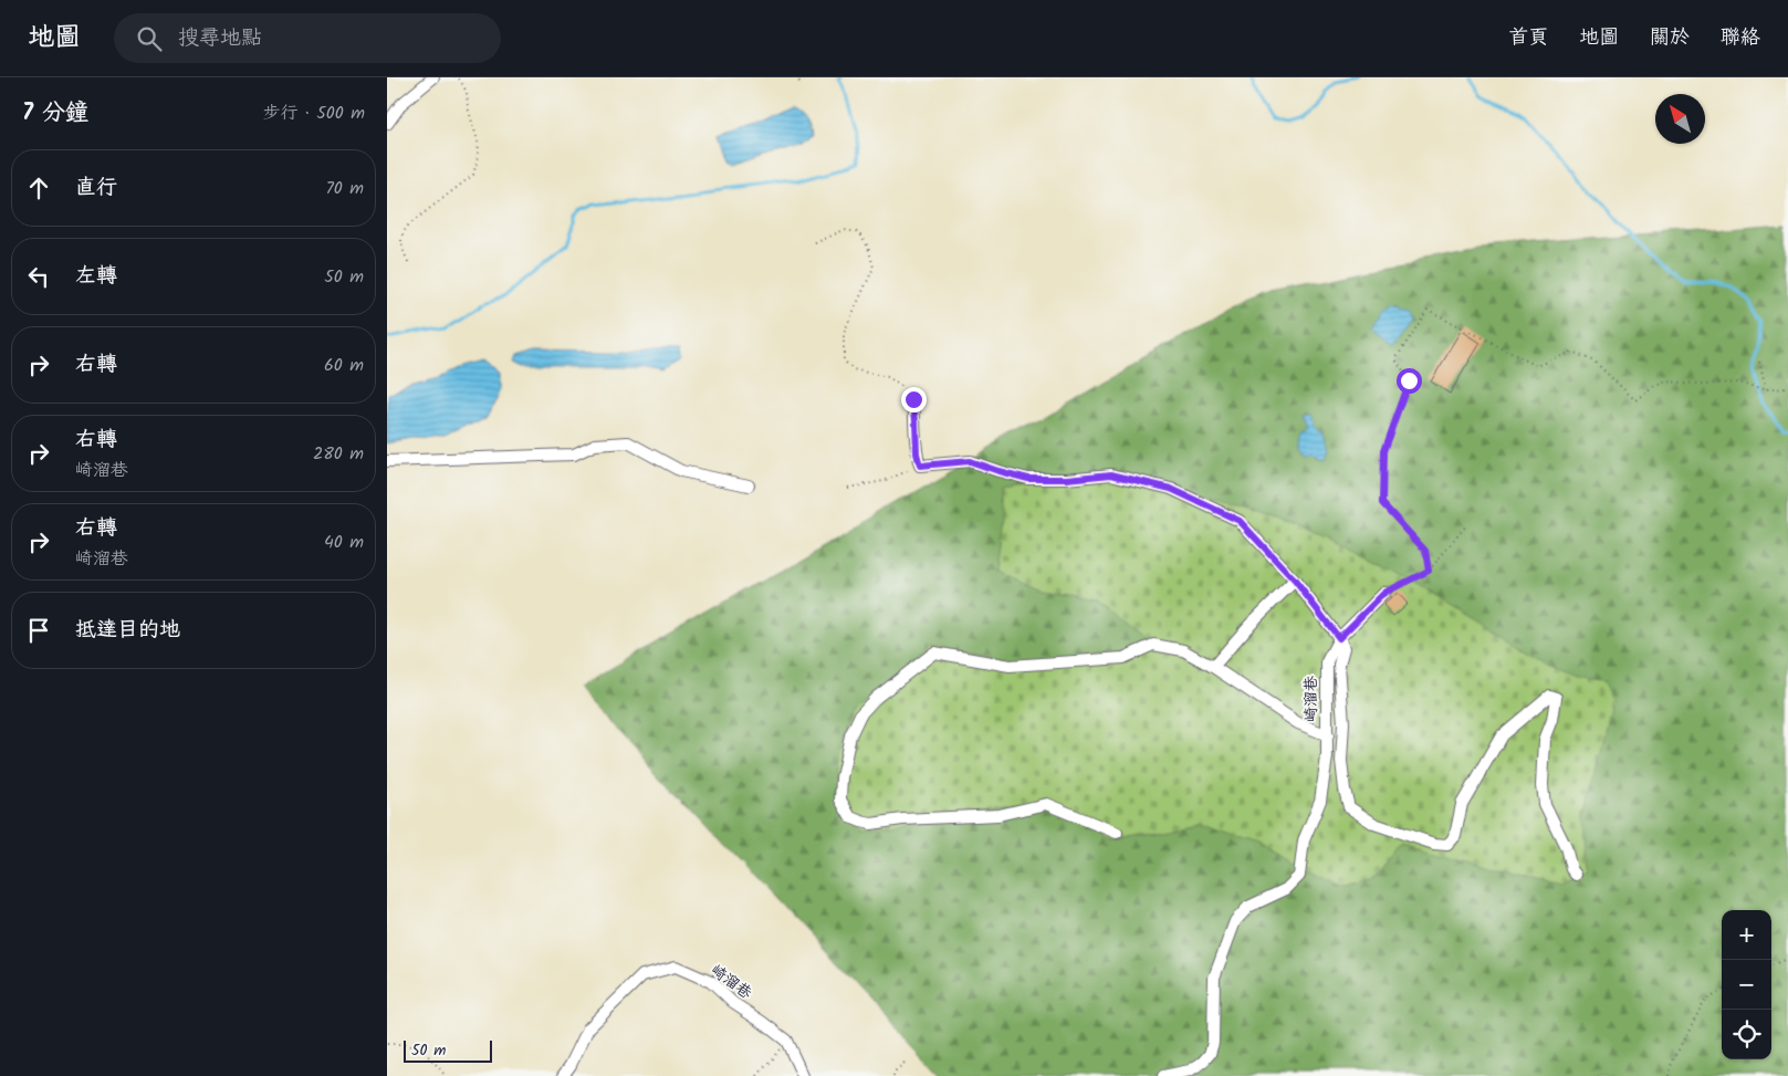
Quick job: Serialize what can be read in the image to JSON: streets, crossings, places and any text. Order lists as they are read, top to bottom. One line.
{"streets":{"street":["崎溜巷"]},"scale_bar":"50 m","north":"top left","page":{"header":"地圖","search":"搜尋地點","nav":["首頁","地圖","關於","聯絡"],"heading":["7 分鐘","步行 · 500 m"],"list":[["直行","70 m"],["左轉","50 m"],["右轉","60 m"],["右轉","崎溜巷","280 m"],["右轉","崎溜巷","40 m"],"抵達目的地"],"map_buttons":["+","−"],"scale":"50 m"}}
